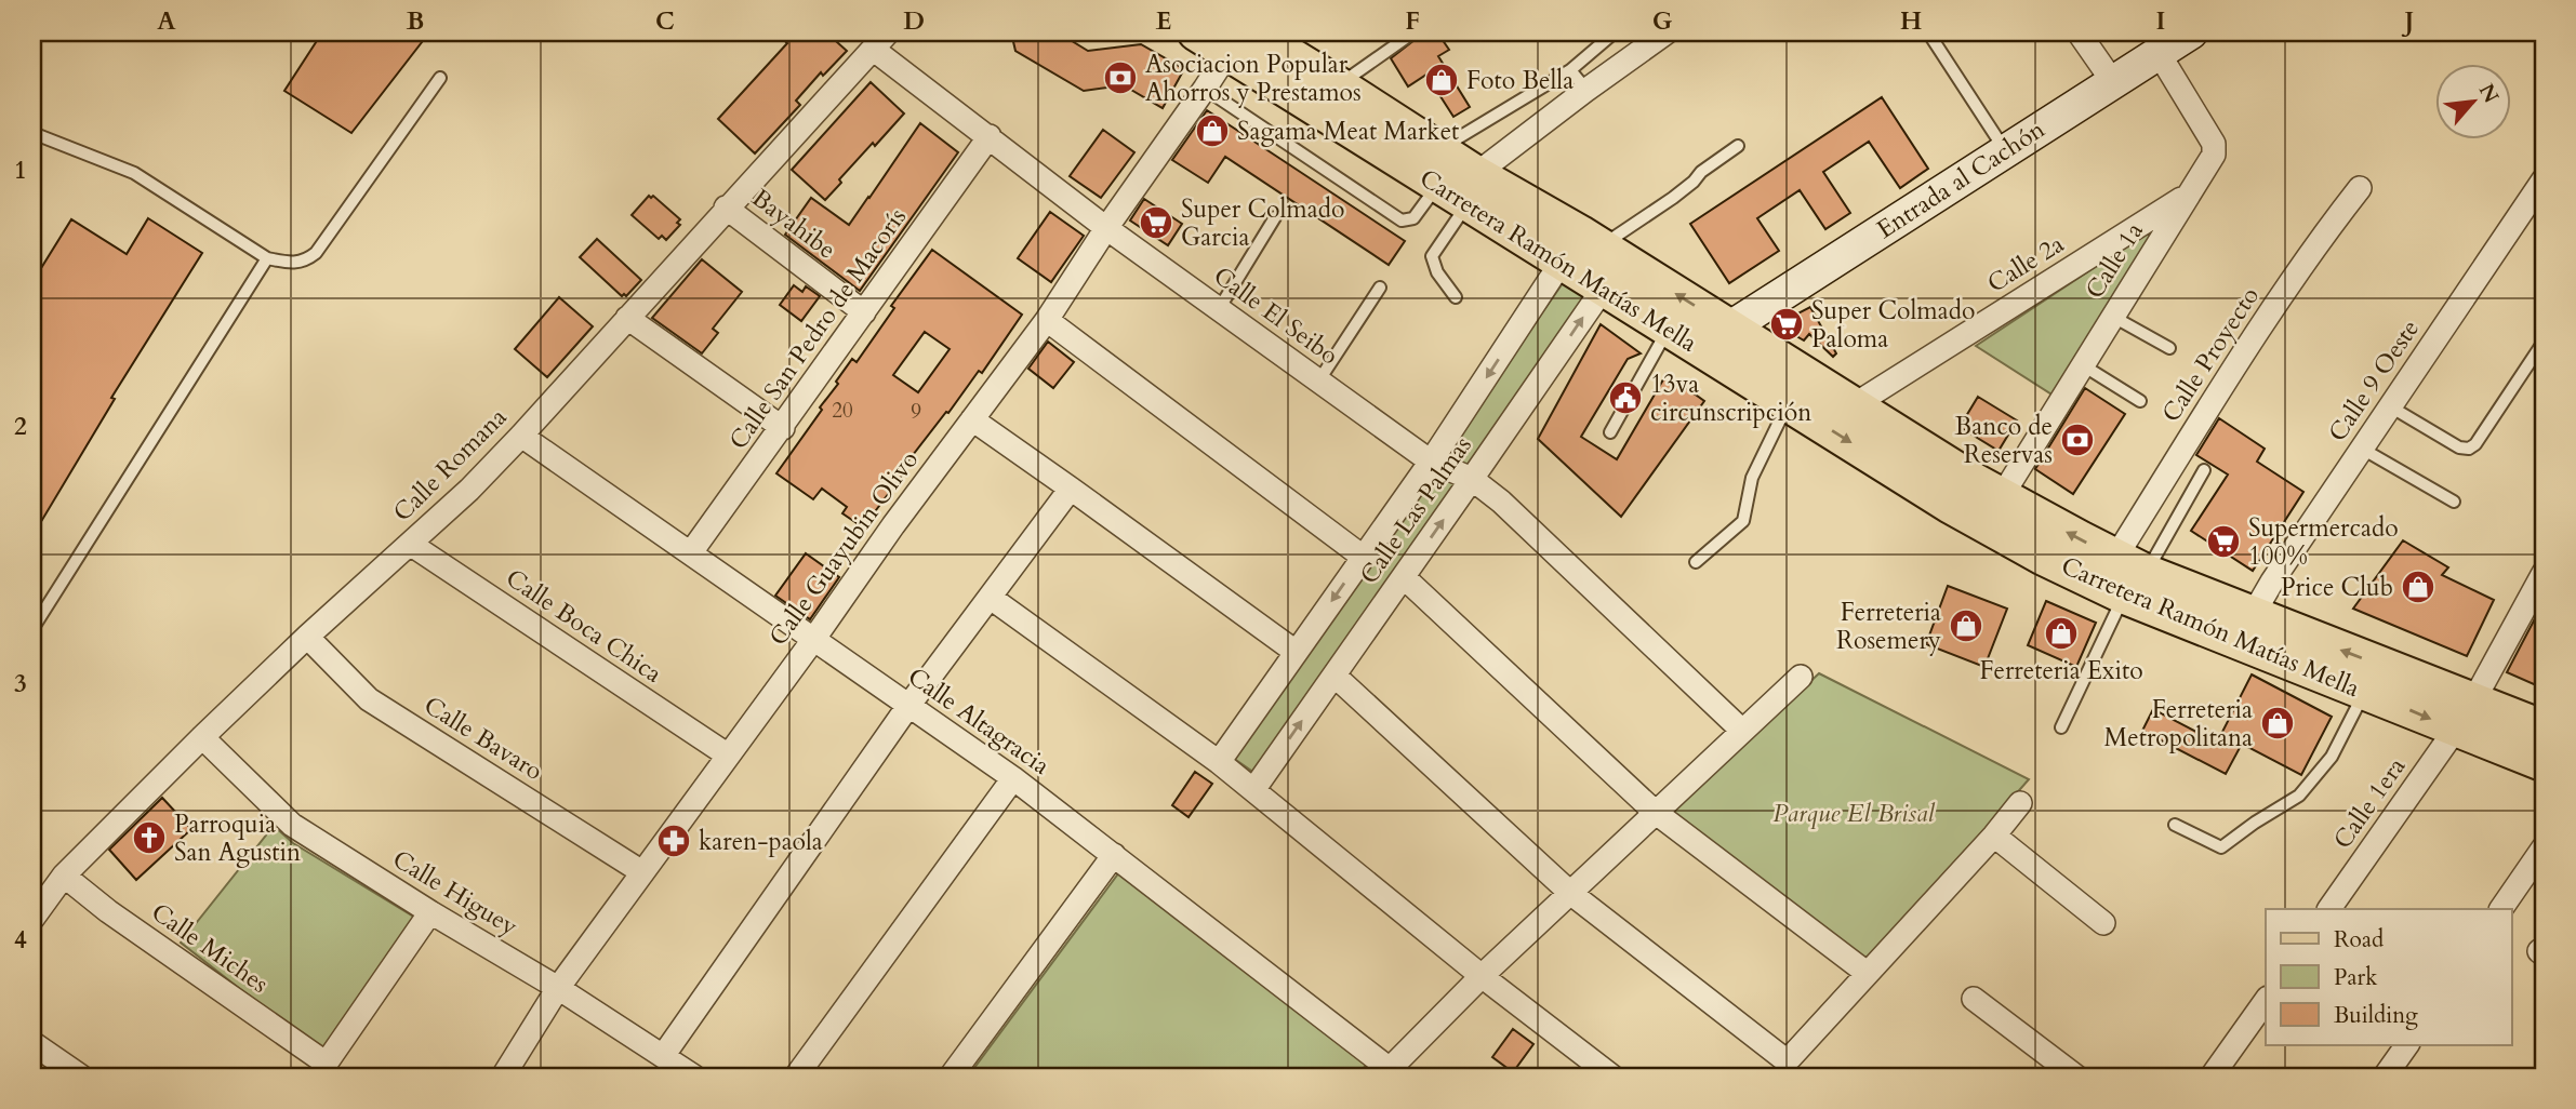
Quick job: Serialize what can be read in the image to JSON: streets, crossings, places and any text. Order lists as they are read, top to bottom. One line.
{"streets":{"main road":["Carretera Ramón Matías Mella"],"street":["Entrada al Cachón","Bayahibe","Calle 1a","Calle 2a","Calle El Seibo","Calle San Pedro de Macorís","Calle Proyecto","Calle 9 Oeste","Calle Romana","Calle Las Palmas","Calle Guayubin Olivo","Calle Boca Chica","Calle Altagracia","Calle Bavaro","Calle 1era","Calle Higuey","Calle Miches"]},"crossings":[["Entrada al Cachón","Carretera Ramón Matías Mella"],["Entrada al Cachón","Calle 1a"],["Bayahibe","Calle San Pedro de Macorís"],["Bayahibe","Calle Romana"],["Carretera Ramón Matías Mella","Calle 1a"],["Carretera Ramón Matías Mella","Calle 2a"],["Carretera Ramón Matías Mella","Calle Proyecto"],["Carretera Ramón Matías Mella","Calle 9 Oeste"],["Carretera Ramón Matías Mella","Calle Las Palmas"],["Carretera Ramón Matías Mella","Calle Guayubin Olivo"],["Carretera Ramón Matías Mella","Calle 1era"],["Calle 1a","Calle 2a"],["Calle El Seibo","Calle San Pedro de Macorís"],["Calle El Seibo","Calle Romana"],["Calle El Seibo","Calle Las Palmas"],["Calle El Seibo","Calle Guayubin Olivo"],["Calle San Pedro de Macorís","Calle Altagracia"],["Calle Romana","Calle Boca Chica"],["Calle Romana","Calle Altagracia"],["Calle Romana","Calle Bavaro"],["Calle Romana","Calle Higuey"],["Calle Romana","Calle Miches"],["Calle Guayubin Olivo","Calle Boca Chica"],["Calle Guayubin Olivo","Calle Altagracia"],["Calle Guayubin Olivo","Calle Bavaro"],["Calle Guayubin Olivo","Calle Higuey"]],"parks":["Parque El Brisal"],"places":{"bank":["Asociacion Popular Ahorros y Prestamos","Banco de Reservas"],"shop":["Foto Bella","Sagama Meat Market","Price Club","Ferreteria Rosemery","Ferreteria Exito","Ferreteria Metropolitana"],"supermarket":["Super Colmado Garcia","Super Colmado Paloma","Supermercado 100%"],"public building":["13va circunscripción"],"church":["Parroquia San Agustin"],"pharmacy":["karen-paola"]},"house_numbers":["20","9"],"legend":["Road","Park","Building"],"north":"top right","grid":{"columns":["A","B","C","D","E","F","G","H","I","J"],"rows":["1","2","3","4"]}}
